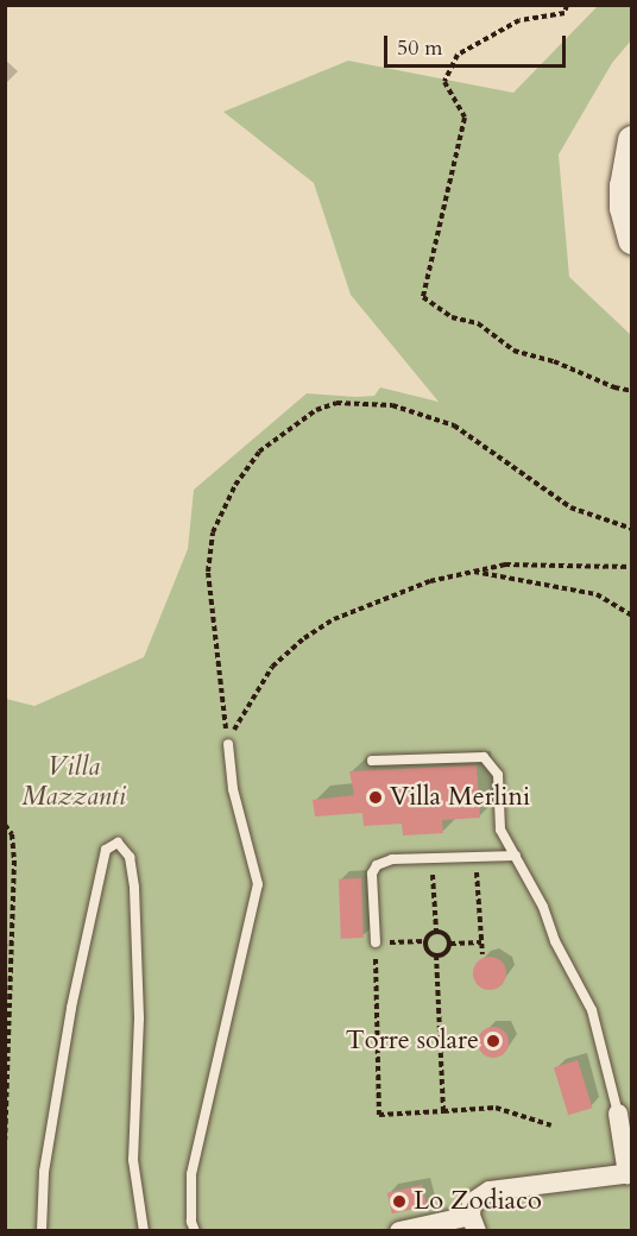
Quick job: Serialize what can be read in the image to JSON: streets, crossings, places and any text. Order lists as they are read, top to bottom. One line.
{"parks":["Villa Mazzanti"],"places":["Villa Merlini","Torre solare","Lo Zodiaco"],"scale_bar":"50 m"}
